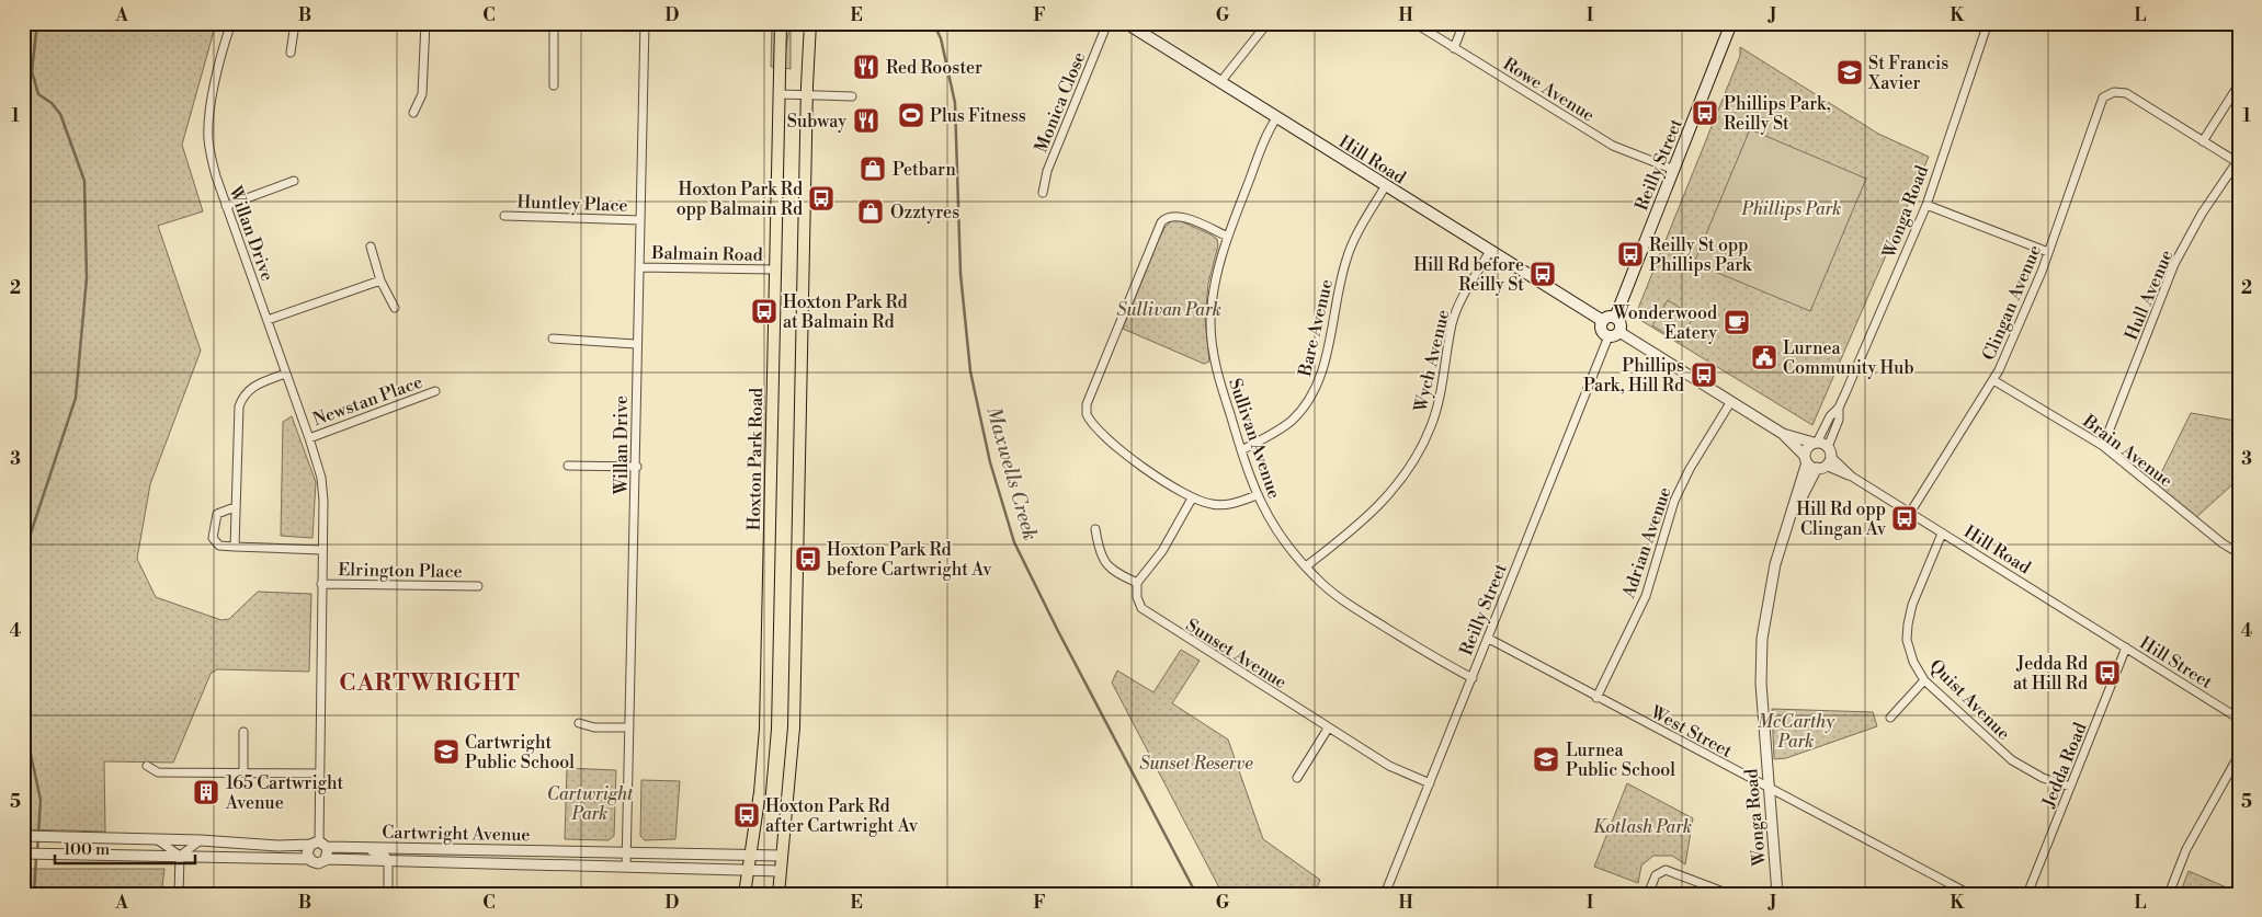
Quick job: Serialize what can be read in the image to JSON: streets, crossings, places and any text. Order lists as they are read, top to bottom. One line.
{"streets":{"main road":["Hill Road","Reilly Street","Hoxton Park Road"],"street":["Rowe Avenue","Monica Close","Huntley Place","Wonga Road","Willan Drive","Balmain Road","Hull Avenue","Clingan Avenue","Bare Avenue","Wych Avenue","Newstan Place","Sullivan Avenue","Brain Avenue","Adrian Avenue","Elrington Place","Sunset Avenue","Hill Street","Quist Avenue","West Street","Jedda Road","Cartwright Avenue"]},"crossings":[["Rowe Avenue","Reilly Street"],["Hill Road","Reilly Street"],["Hill Road","Wonga Road"],["Hill Road","Clingan Avenue"],["Hill Road","Bare Avenue"],["Hill Road","Wych Avenue"],["Hill Road","Sullivan Avenue"],["Hill Road","Hill Street"],["Hill Road","Quist Avenue"],["Hill Road","Jedda Road"],["Reilly Street","Sullivan Avenue"],["Reilly Street","Sunset Avenue"],["Reilly Street","West Street"],["Huntley Place","Willan Drive"],["Wonga Road","West Street"],["Willan Drive","Balmain Road"],["Willan Drive","Newstan Place"],["Willan Drive","Elrington Place"],["Willan Drive","Cartwright Avenue"],["Balmain Road","Hoxton Park Road"],["Hull Avenue","Brain Avenue"],["Clingan Avenue","Brain Avenue"],["Bare Avenue","Sullivan Avenue"],["Wych Avenue","Sullivan Avenue"],["Hoxton Park Road","Cartwright Avenue"],["Adrian Avenue","West Street"],["Hill Street","Jedda Road"],["Quist Avenue","Jedda Road"]],"districts":["CARTWRIGHT"],"water":["Maxwells Creek"],"parks":["Phillips Park","Sullivan Park","McCarthy Park","Sunset Reserve","Cartwright Park","Kotlash Park"],"places":{"restaurant":["Red Rooster","Subway"],"school or university":["St Francis Xavier","Cartwright Public School","Lurnea Public School"],"bus stop":["Phillips Park, Reilly St","Hoxton Park Rd opp Balmain Rd","Reilly St opp Phillips Park","Hill Rd before Reilly St","Hoxton Park Rd at Balmain Rd","Phillips Park, Hill Rd","Hill Rd opp Clingan Av","Hoxton Park Rd before Cartwright Av","Jedda Rd at Hill Rd","Hoxton Park Rd after Cartwright Av"],"sports":["Plus Fitness"],"shop":["Petbarn","Ozztyres"],"cafe":["Wonderwood Eatery"],"public building":["Lurnea Community Hub"],"building":["165 Cartwright Avenue"]},"scale_bar":"100 m","grid":{"columns":["A","B","C","D","E","F","G","H","I","J","K","L"],"rows":["1","2","3","4","5"]}}
